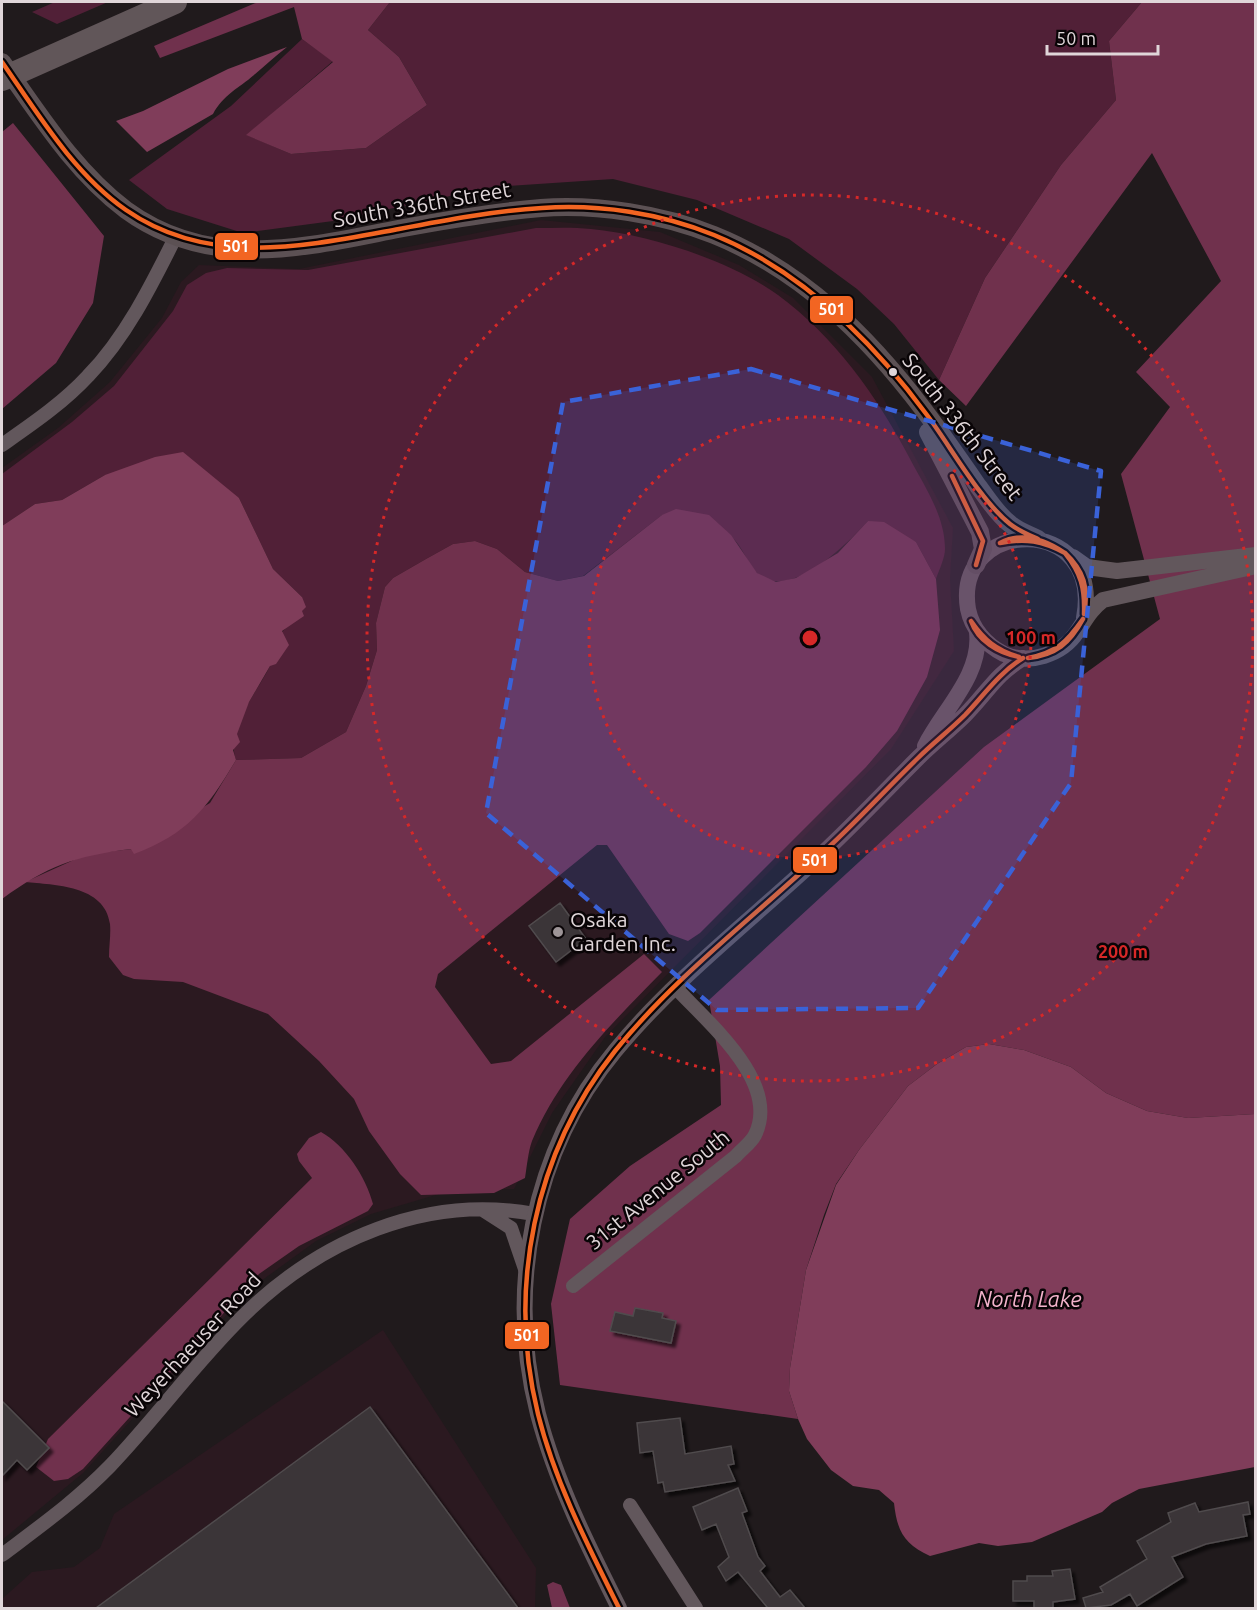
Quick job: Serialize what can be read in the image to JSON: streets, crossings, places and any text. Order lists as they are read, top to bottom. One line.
{"streets":{"main road":["South 336th Street"],"street":["31st Avenue South","Weyerhaeuser Road"]},"water":["North Lake"],"places":["Osaka Garden Inc."],"lines":["transit line 501"],"scale_bar":"50 m","rings":["100 m","200 m"]}
